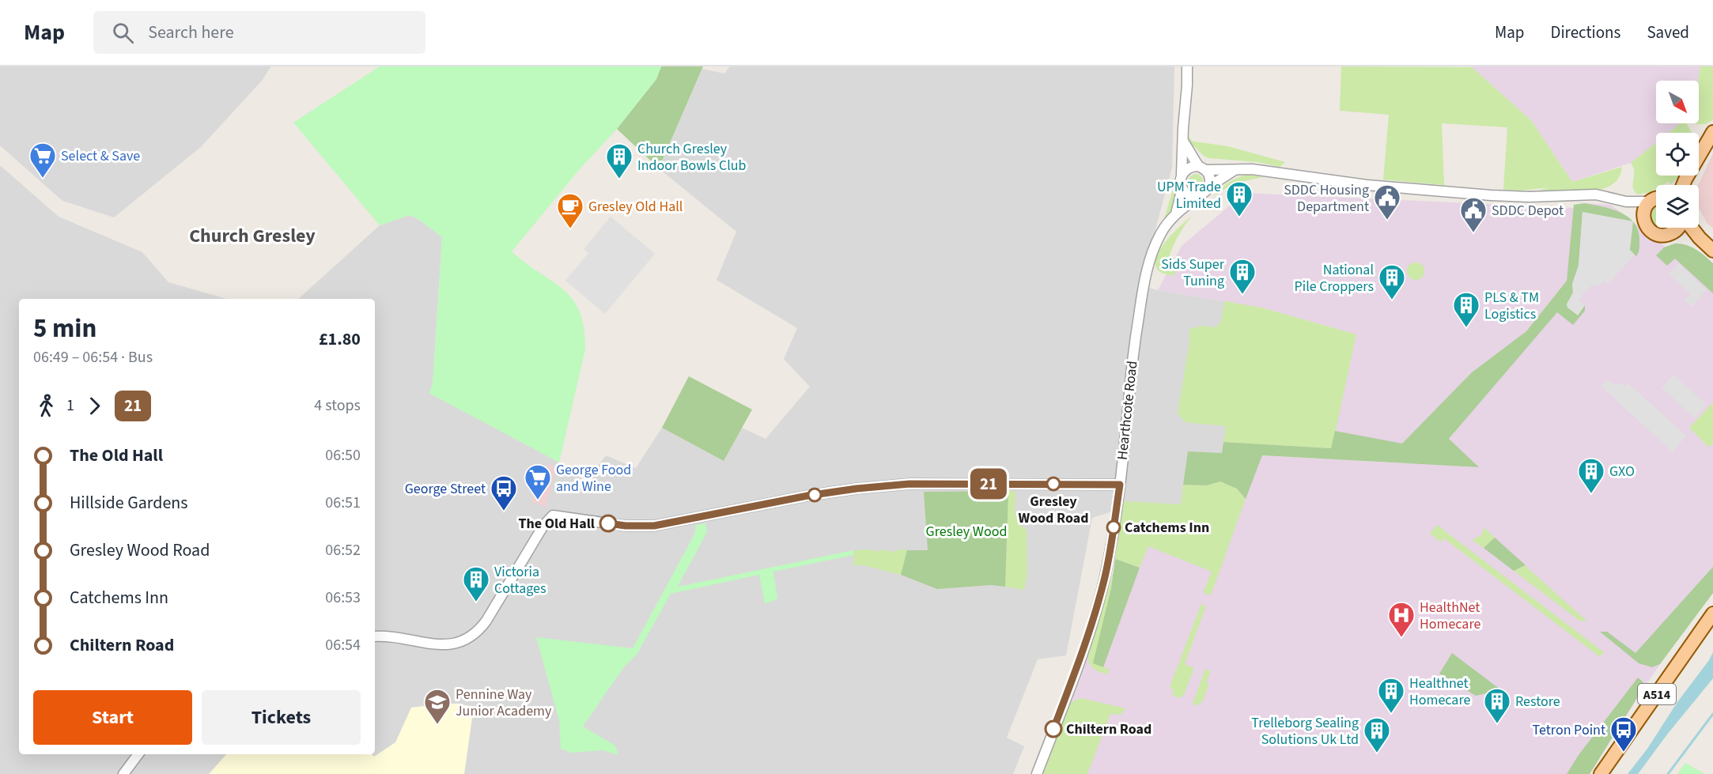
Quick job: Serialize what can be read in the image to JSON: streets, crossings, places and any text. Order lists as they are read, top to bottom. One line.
{"streets":{"main road":["A514"],"street":["Hearthcote Road"]},"districts":["Church Gresley"],"parks":["Gresley Wood"],"places":{"supermarket":["Select & Save","George Food and Wine"],"building":["Church Gresley Indoor Bowls Club","UPM Trade Limited","Sids Super Tuning","National Pile Croppers","PLS & TM Logistics","GXO","Victoria Cottages","Healthnet Homecare","Restore","Trelleborg Sealing Solutions Uk Ltd"],"public building":["SDDC Housing Department","SDDC Depot"],"cafe":["Gresley Old Hall"],"other":["Gresley Wood Road","The Old Hall","Catchems Inn","Chiltern Road"],"bus stop":["George Street","Tetron Point"],"hospital":["HealthNet Homecare"],"school or university":["Pennine Way Junior Academy"]},"lines":["bus line 21"],"north":"bottom right","page":{"header":"Map","search":"Search here","nav":["Map","Directions","Saved"],"on_map":"21","heading":["5 min","06:49 – 06:54 · Bus","£1.80"],"legs":["1","21","4 stops"],"list":[{"name":"The Old Hall","value":"06:50"},{"name":"Hillside Gardens","value":"06:51"},{"name":"Gresley Wood Road","value":"06:52"},{"name":"Catchems Inn","value":"06:53"},{"name":"Chiltern Road","value":"06:54"}],"buttons":["Start","Tickets"]}}
